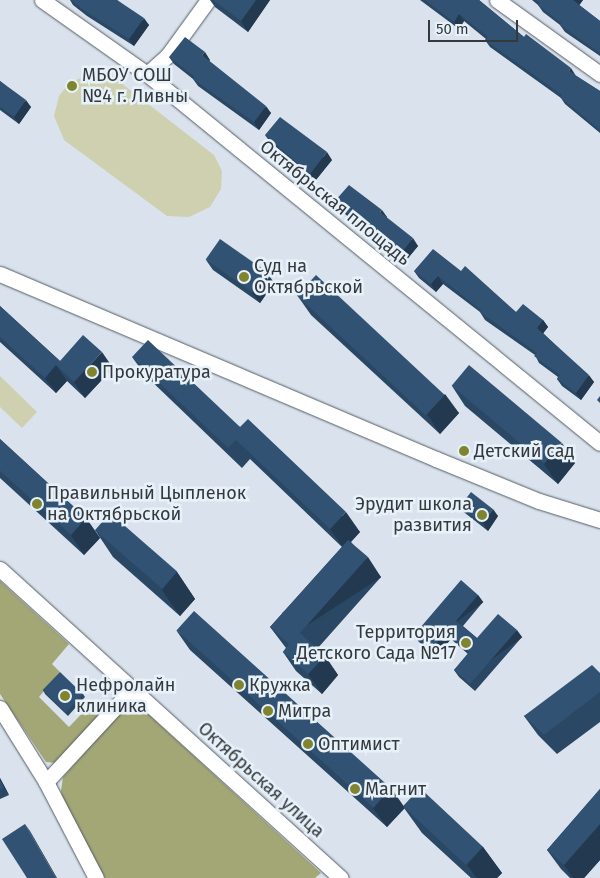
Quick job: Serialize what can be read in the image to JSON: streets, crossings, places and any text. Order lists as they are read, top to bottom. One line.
{"streets":{"street":["Октябрьская площадь","Октябрьская улица"]},"places":["МБОУ СОШ №4 г. Ливны","Суд на Октябрьской","Прокуратура","Детский сад","Правильный Цыпленок на Октябрьской","Эрудит школа развития","Территория Детского Сада №17","Кружка","Нефролайн клиника","Митра","Оптимист","Магнит"],"scale_bar":"50 m"}
